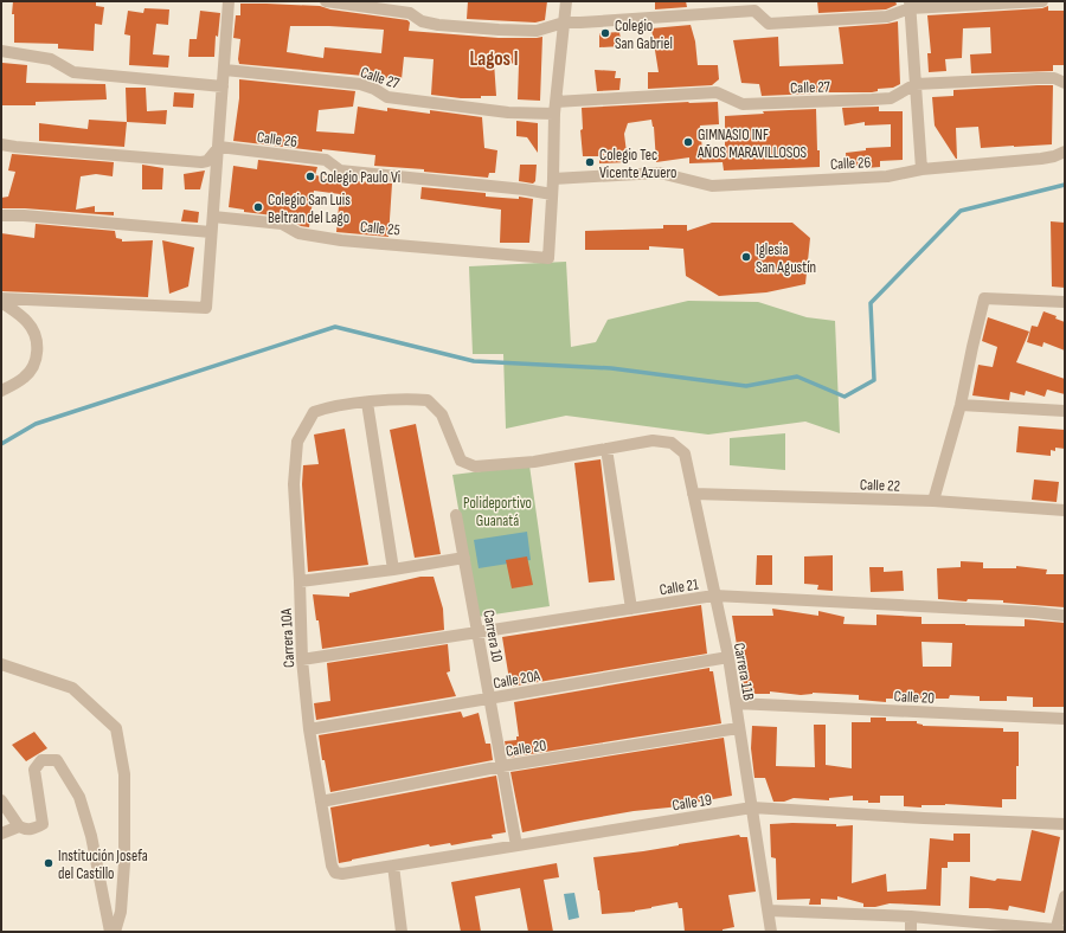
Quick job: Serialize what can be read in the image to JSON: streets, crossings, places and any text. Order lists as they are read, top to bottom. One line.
{"streets":{"street":["Calle 27","Calle 26","Calle 25","Calle 22","Calle 21","Carrera 10","Carrera 10A","Carrera 11B","Calle 20A","Calle 20","Calle 19"]},"crossings":[["Calle 26","Calle 25"],["Calle 22","Carrera 11B"],["Calle 21","Carrera 10"],["Calle 21","Carrera 10A"],["Calle 21","Carrera 11B"],["Carrera 10","Calle 20A"],["Carrera 10","Calle 20"],["Carrera 10","Calle 19"],["Carrera 10A","Calle 20A"],["Carrera 10A","Calle 20"],["Carrera 10A","Calle 19"],["Carrera 11B","Calle 20A"],["Carrera 11B","Calle 20"],["Carrera 11B","Calle 19"]],"districts":["Lagos I"],"parks":["Polideportivo Guanatá"],"places":["Colegio San Gabriel","GIMNASIO INF AÑOS MARAVILLOSOS","Colegio Tec Vicente Azuero","Colegio Paulo Vi","Colegio San Luis Beltran del Lago","Iglesia San Agustín","Institución Josefa del Castillo"]}
